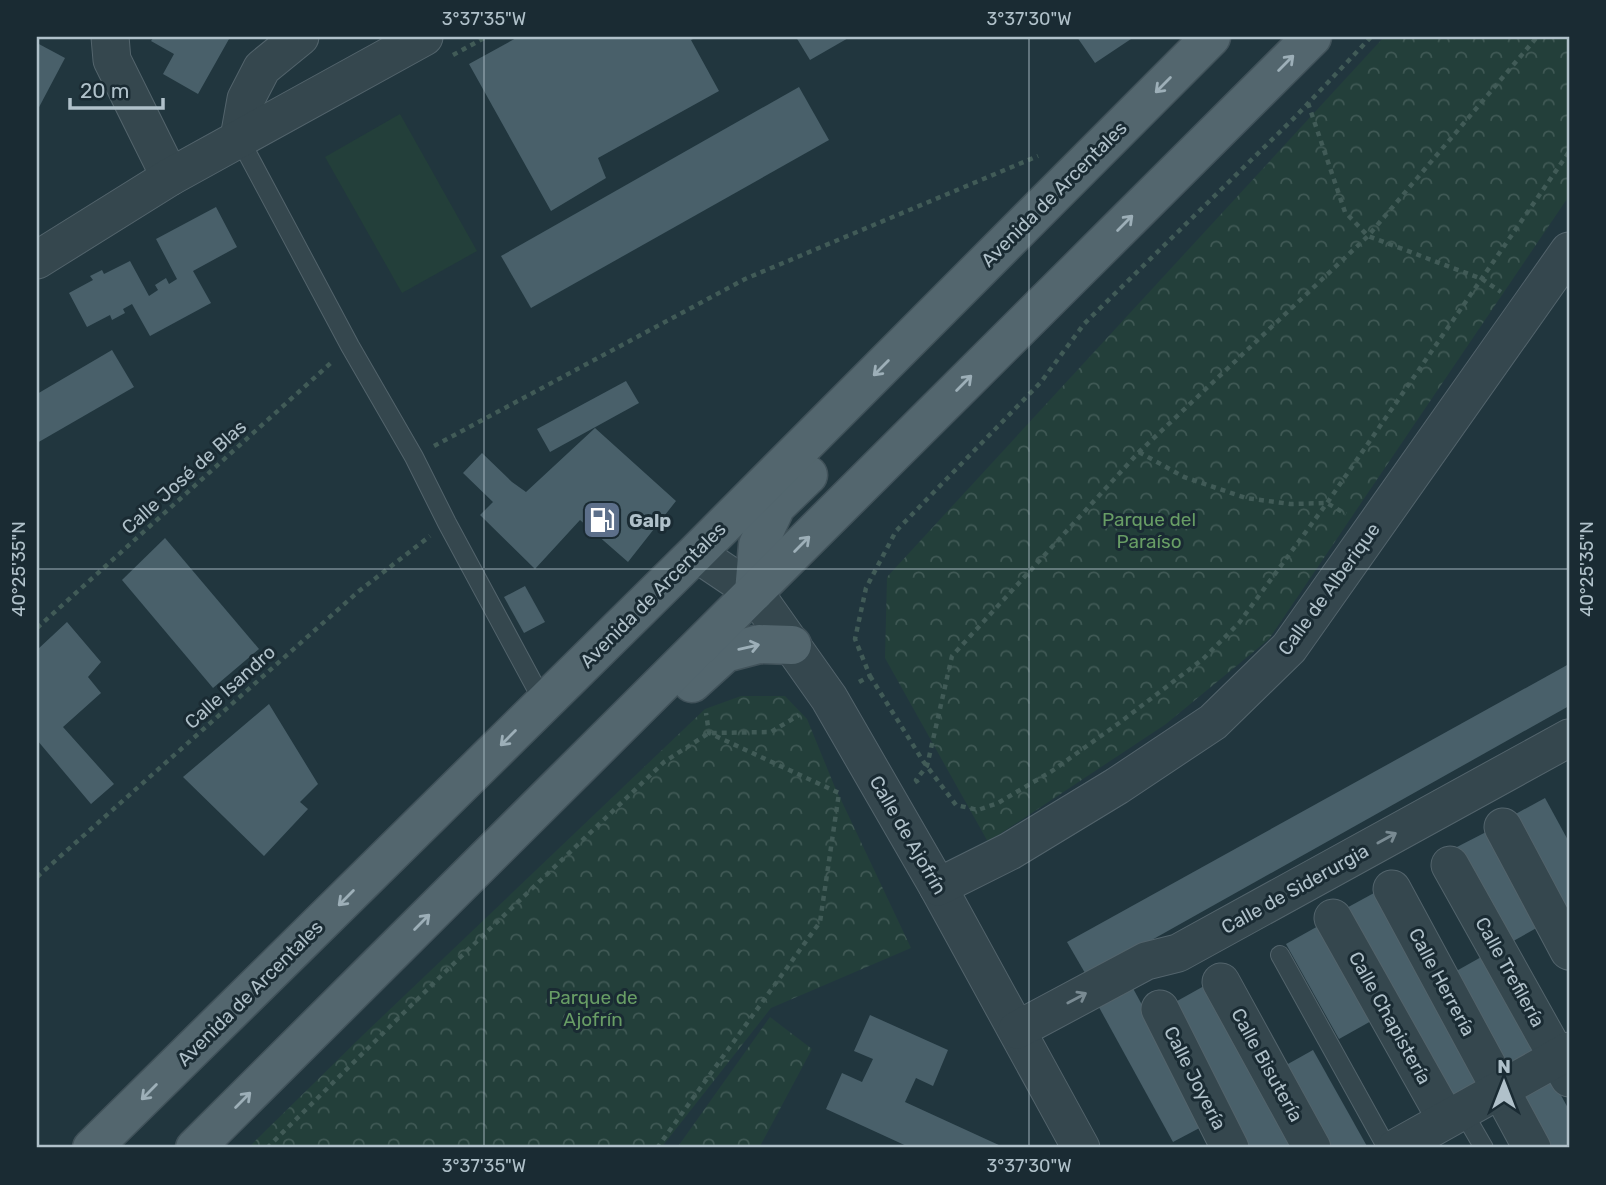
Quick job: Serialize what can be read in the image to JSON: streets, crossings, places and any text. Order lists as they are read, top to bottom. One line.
{"streets":{"main road":["Avenida de Arcentales"],"street":["Calle de Alberique","Calle de Ajofrín","Calle de Siderurgia","Calle Trefilería","Calle Herrería","Calle Chapistería","Calle Bisutería","Calle Joyería"],"path":["Calle José de Blas","Calle Isandro"]},"crossings":[["Avenida de Arcentales","Calle de Ajofrín"],["Calle de Alberique","Calle de Ajofrín"],["Calle de Ajofrín","Calle de Siderurgia"]],"parks":["Parque del Paraíso","Parque de Ajofrín"],"places":{"fuel station":["Galp"]},"scale_bar":"20 m","north":"top","coordinates":["3°37'35\"W","3°37'30\"W","40°25'35\"N"]}
